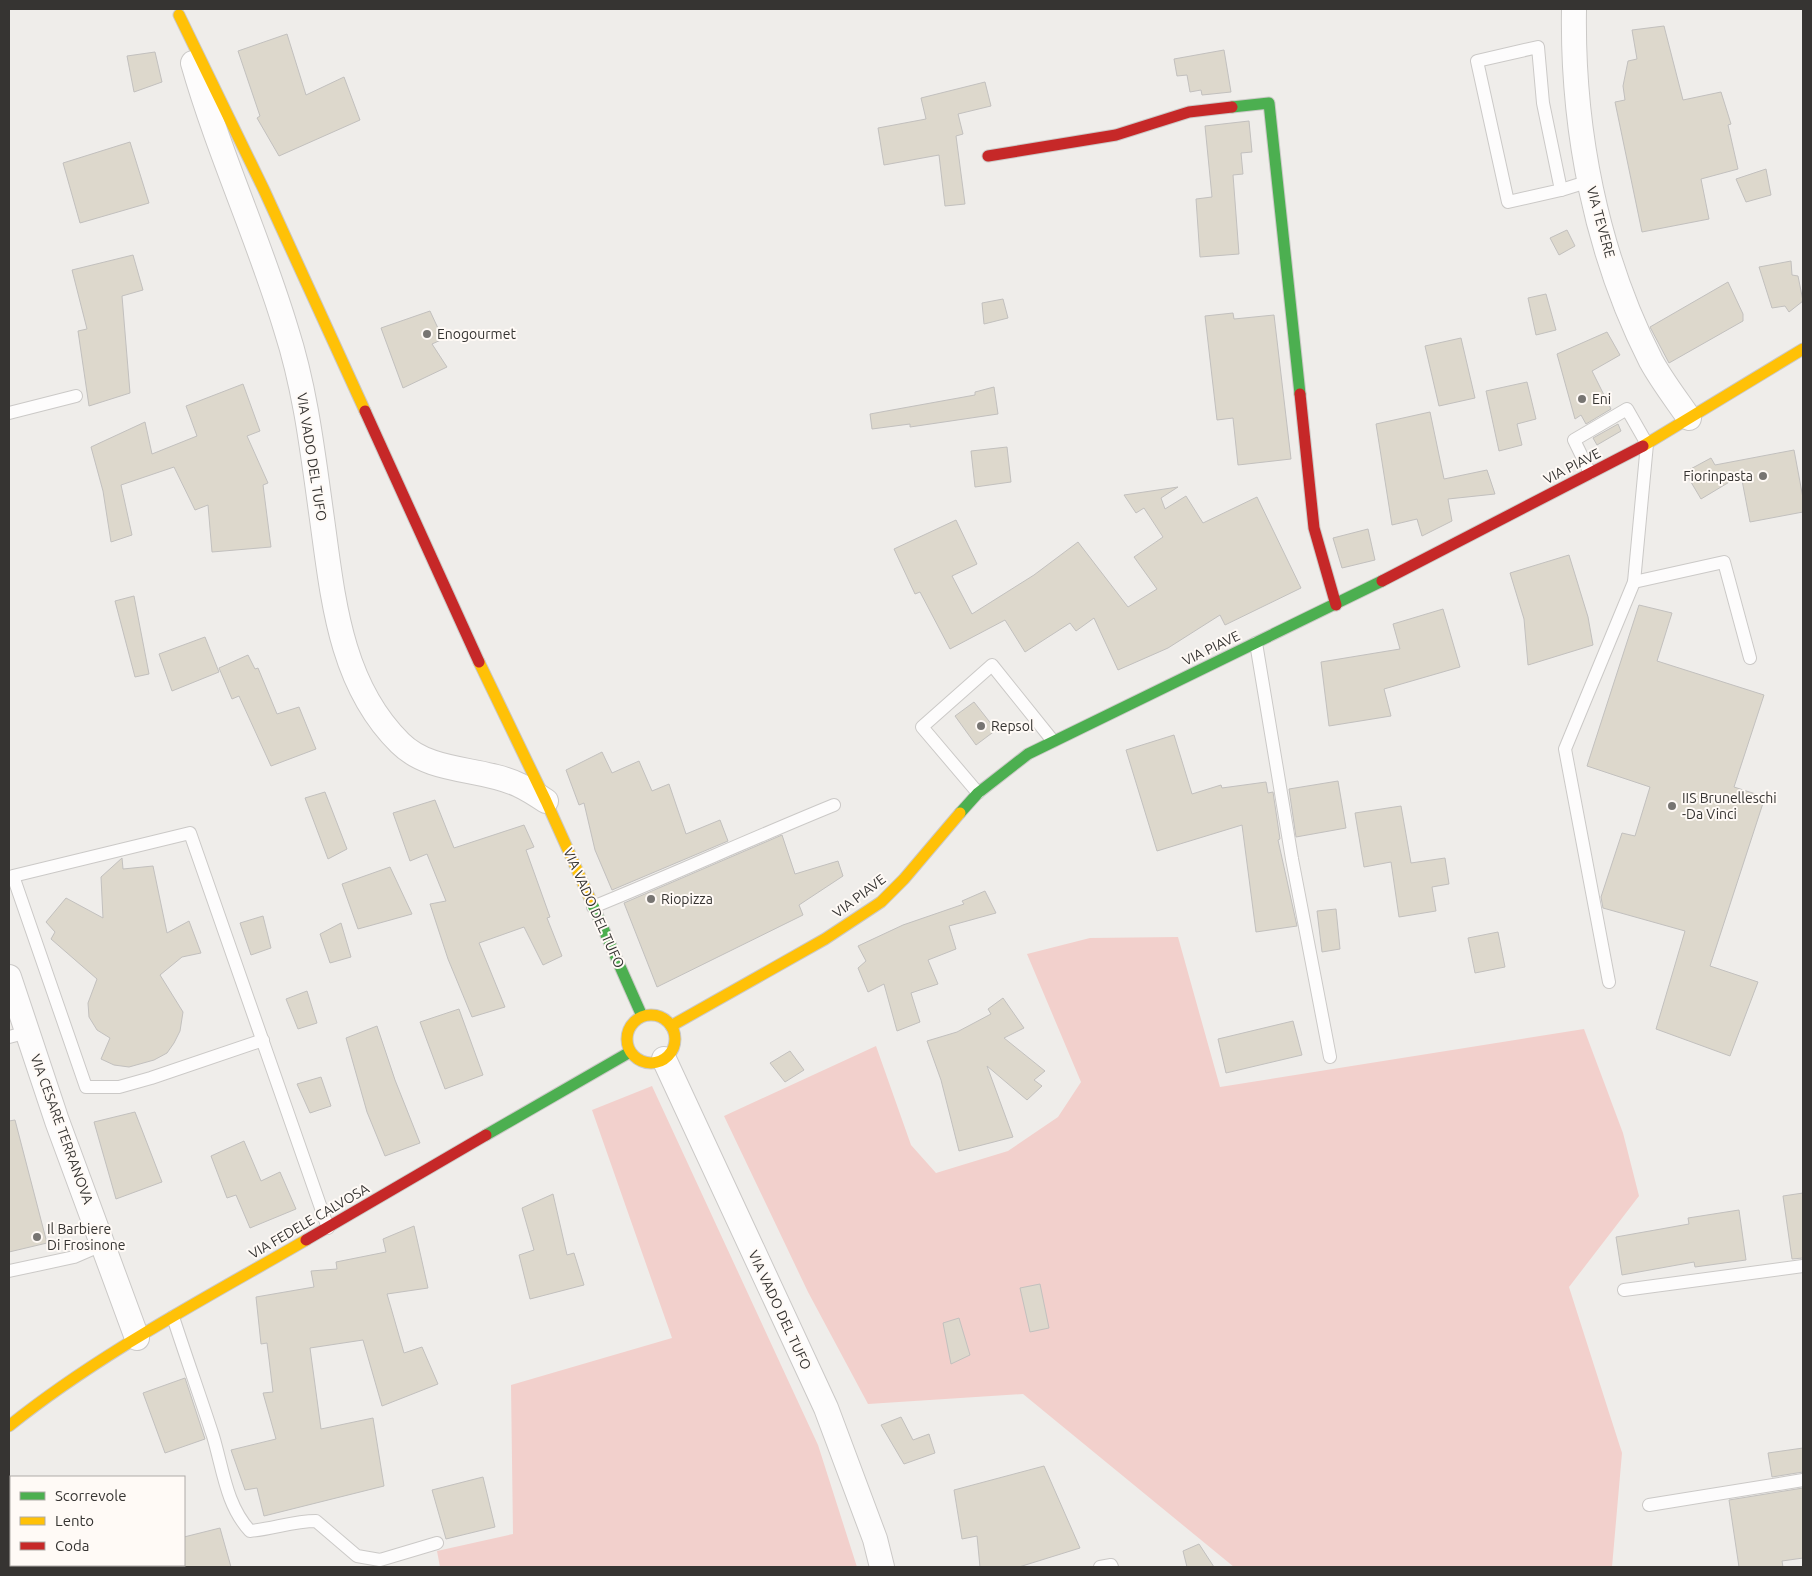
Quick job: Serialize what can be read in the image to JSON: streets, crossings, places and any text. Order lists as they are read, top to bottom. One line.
{"streets":{"main road":["VIA VADO DEL TUFO","VIA PIAVE","VIA FEDELE CALVOSA"],"street":["VIA TEVERE","VIA CESARE TERRANOVA"]},"crossings":[["VIA TEVERE","VIA PIAVE"],["VIA VADO DEL TUFO","VIA PIAVE"],["VIA VADO DEL TUFO","VIA FEDELE CALVOSA"],["VIA PIAVE","VIA FEDELE CALVOSA"],["VIA CESARE TERRANOVA","VIA FEDELE CALVOSA"]],"places":["Enogourmet","Eni","Fiorinpasta","Repsol","IIS Brunelleschi -Da Vinci","Riopizza","Il Barbiere Di Frosinone"],"legend":["Scorrevole","Lento","Coda"]}
